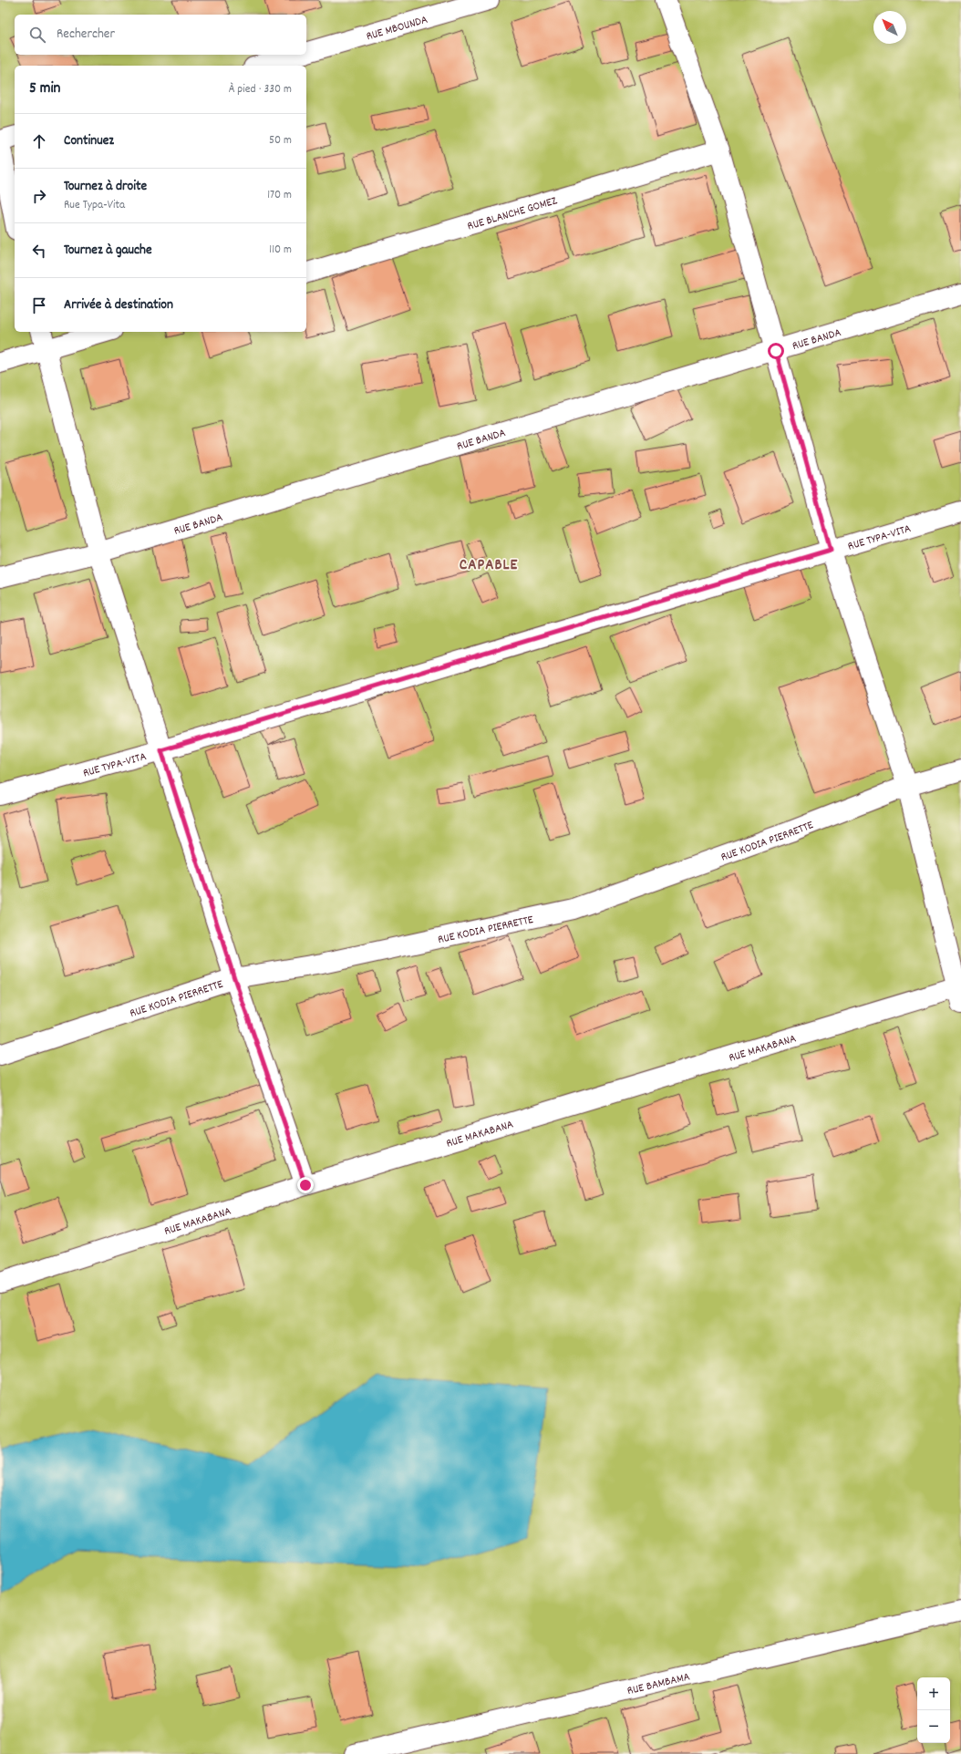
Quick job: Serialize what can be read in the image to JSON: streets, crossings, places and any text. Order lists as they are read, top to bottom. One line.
{"streets":{"street":["RUE MBOUNDA","RUE BLANCHE GOMEZ","RUE BANDA","RUE TYPA-VITA","RUE KODIA PIERRETTE","RUE MAKABANA","RUE BAMBAMA"]},"districts":["CAPABLE"],"north":"top left","page":{"search":"Rechercher","heading":["5 min","À pied · 330 m"],"list":[["Continuez","50 m"],["Tournez à droite","Rue Typa-Vita","170 m"],["Tournez à gauche","110 m"],"Arrivée à destination"],"map_buttons":["+","−"]}}
